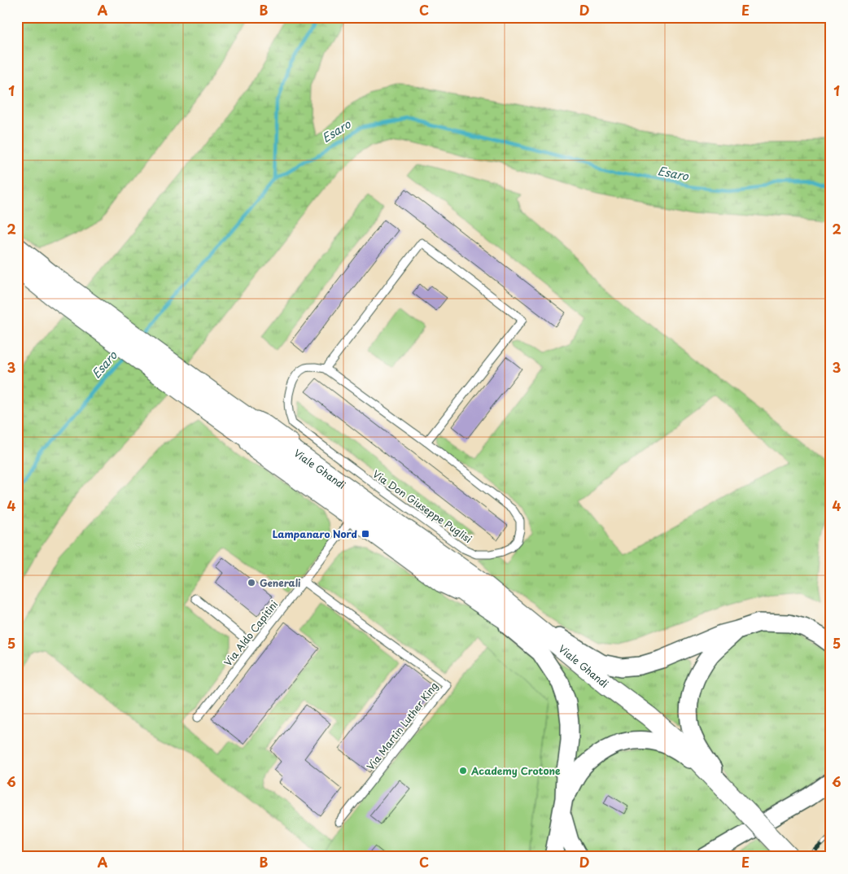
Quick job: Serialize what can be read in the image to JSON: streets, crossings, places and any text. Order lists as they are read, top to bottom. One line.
{"streets":{"main road":["Viale Ghandi"],"lane":["Via Don Giuseppe Puglisi","Via Aldo Capitini","Via Martin Luther King"]},"crossings":[["Via Aldo Capitini","Via Martin Luther King"]],"water":["Esaro"],"places":{"transit":["Lampanaro Nord"],"other":["Generali","Academy Crotone"]},"grid":{"columns":["A","B","C","D","E"],"rows":["1","2","3","4","5","6"]}}
